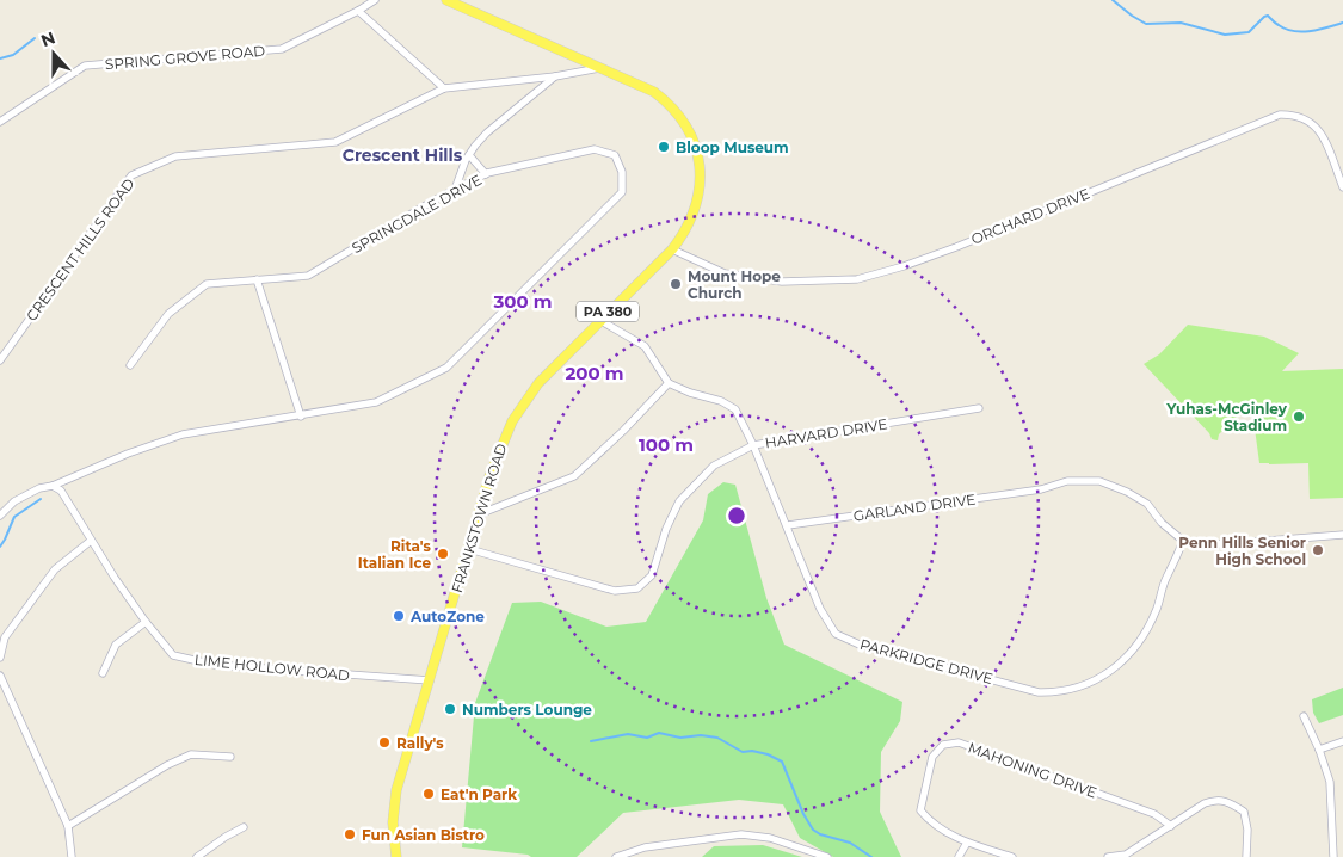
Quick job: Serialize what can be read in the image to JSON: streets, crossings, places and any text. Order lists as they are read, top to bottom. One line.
{"streets":{"main road":["PA 380","FRANKSTOWN ROAD"],"street":["SPRING GROVE ROAD","SPRINGDALE DRIVE","ORCHARD DRIVE","CRESCENT HILLS ROAD","HARVARD DRIVE","GARLAND DRIVE","PARKRIDGE DRIVE","LIME HOLLOW ROAD","MAHONING DRIVE"]},"crossings":[["SPRINGDALE DRIVE","LIME HOLLOW ROAD"],["ORCHARD DRIVE","FRANKSTOWN ROAD"],["CRESCENT HILLS ROAD","FRANKSTOWN ROAD"],["HARVARD DRIVE","FRANKSTOWN ROAD"],["HARVARD DRIVE","PARKRIDGE DRIVE"],["GARLAND DRIVE","PARKRIDGE DRIVE"],["FRANKSTOWN ROAD","LIME HOLLOW ROAD"]],"districts":["Crescent Hills"],"places":["Bloop Museum","Mount Hope Church","Yuhas-McGinley Stadium","Penn Hills Senior High School","Rita's Italian Ice","AutoZone","Numbers Lounge","Rally's","Eat'n Park","Fun Asian Bistro"],"north":"top","rings":["300 m","200 m","100 m"]}
